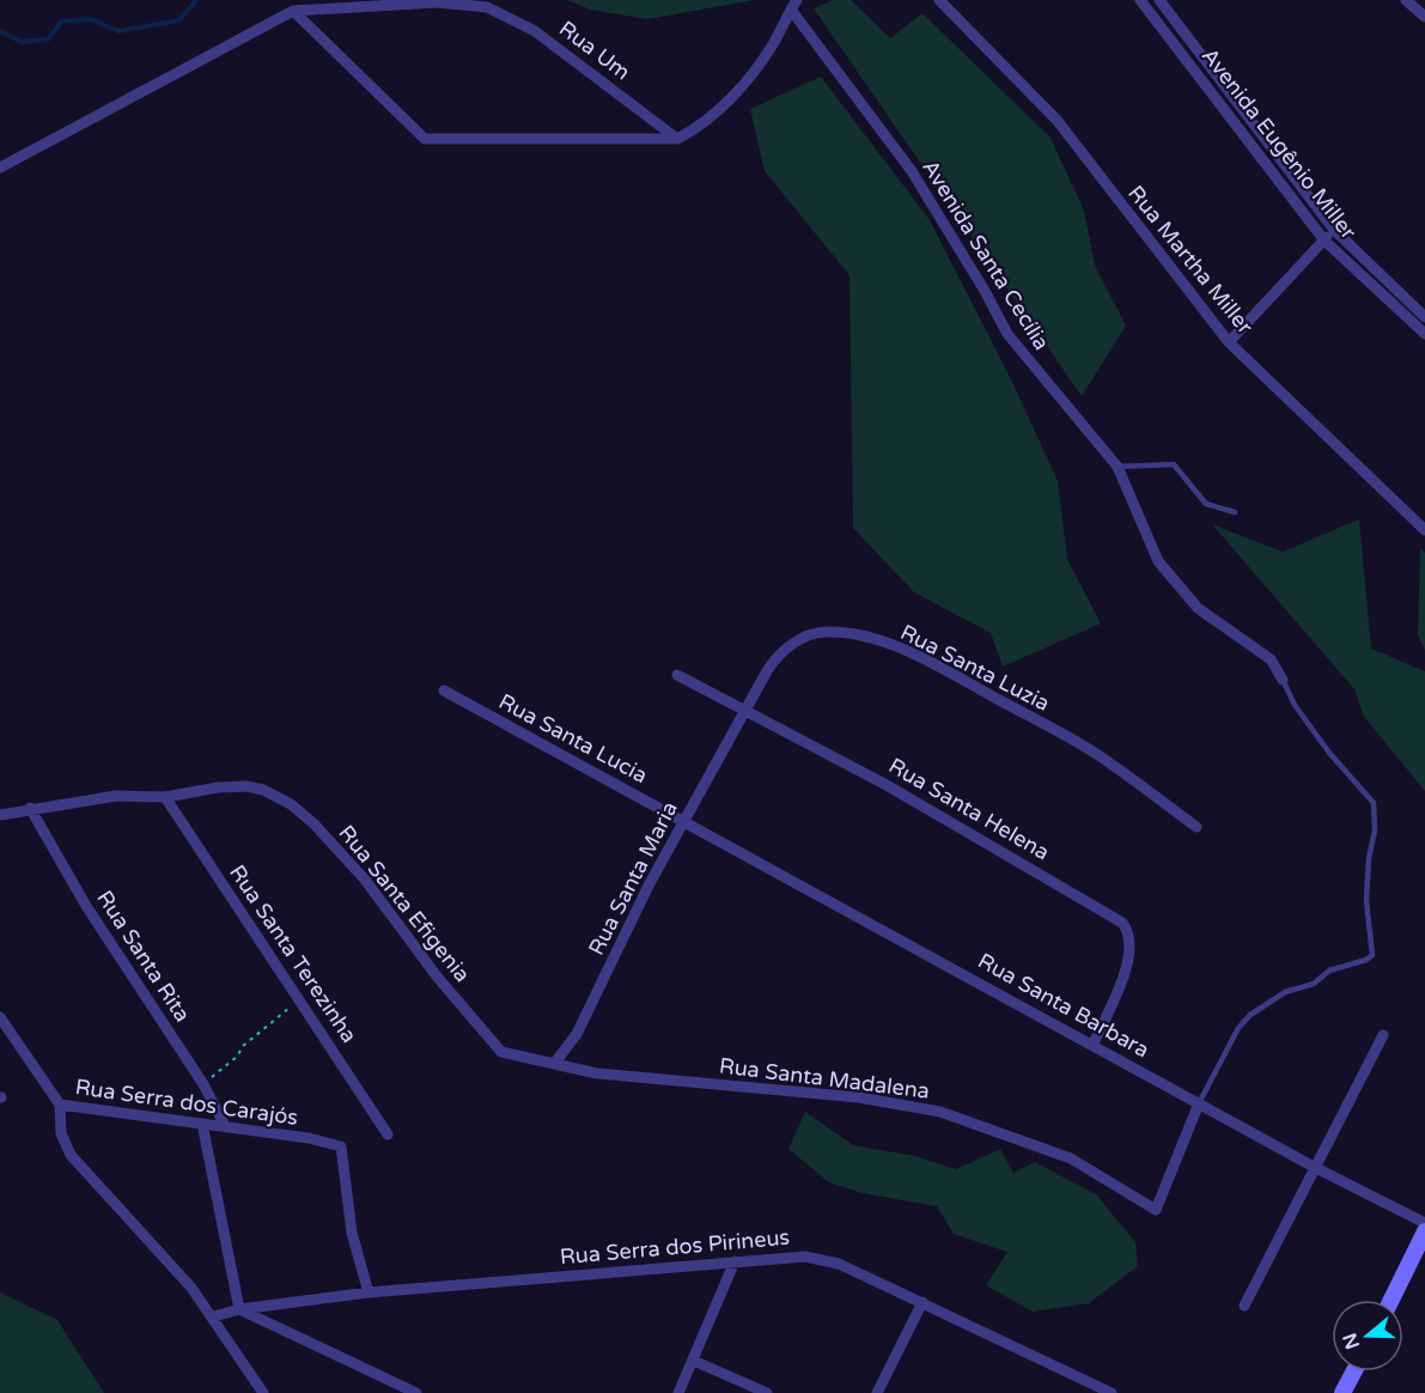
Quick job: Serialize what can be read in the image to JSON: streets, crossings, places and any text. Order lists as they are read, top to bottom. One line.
{"streets":{"street":["Rua Um","Avenida Eugênio Miller","Avenida Santa Cecília","Rua Martha Miller","Rua Santa Luzia","Rua Santa Lucia","Rua Santa Helena","Rua Santa Maria","Rua Santa Efigenia","Rua Santa Terezinha","Rua Santa Rita","Rua Santa Barbara","Rua Santa Madalena","Rua Serra dos Carajós","Rua Serra dos Pirineus"]},"crossings":[["Rua Santa Luzia","Rua Santa Helena"],["Rua Santa Luzia","Rua Santa Maria"],["Rua Santa Lucia","Rua Santa Maria"],["Rua Santa Lucia","Rua Santa Barbara"],["Rua Santa Helena","Rua Santa Maria"],["Rua Santa Helena","Rua Santa Barbara"],["Rua Santa Maria","Rua Santa Efigenia"],["Rua Santa Maria","Rua Santa Barbara"],["Rua Santa Maria","Rua Santa Madalena"],["Rua Santa Efigenia","Rua Santa Terezinha"],["Rua Santa Efigenia","Rua Santa Rita"],["Rua Santa Efigenia","Rua Santa Madalena"],["Rua Santa Rita","Rua Serra dos Carajós"],["Rua Santa Barbara","Rua Santa Madalena"],["Rua Serra dos Carajós","Rua Serra dos Pirineus"]],"north":"left"}
